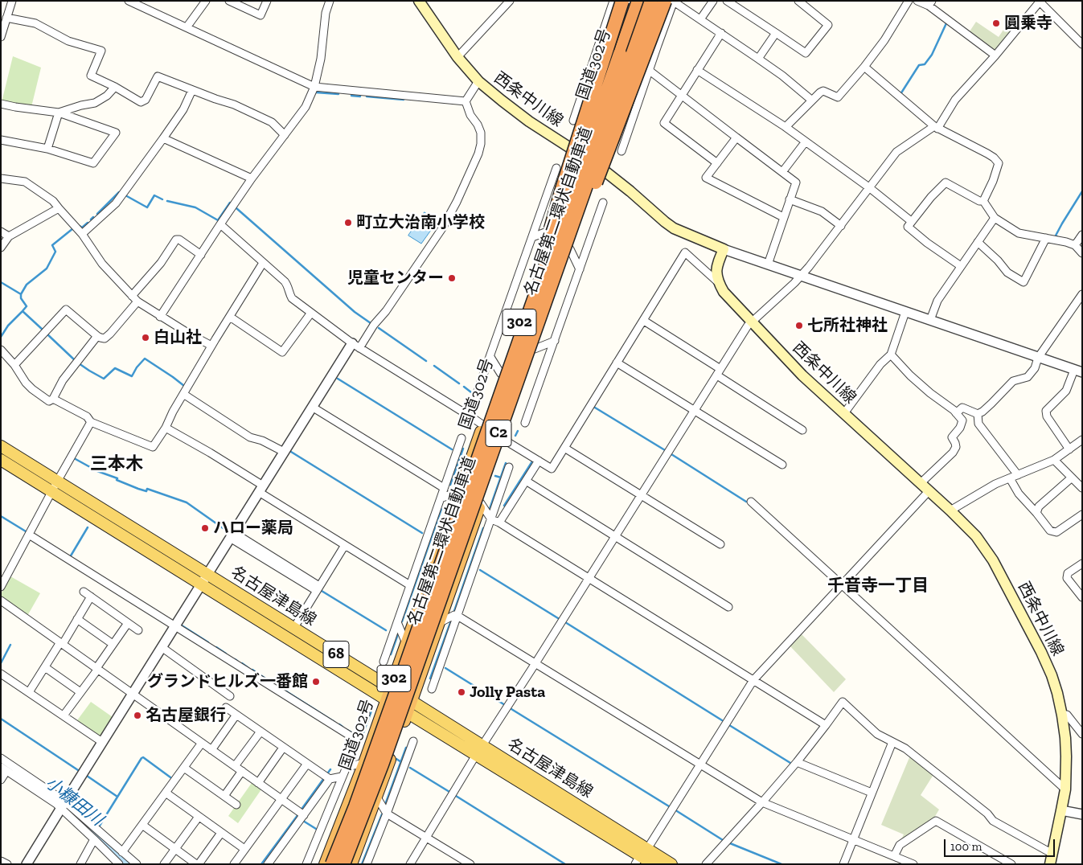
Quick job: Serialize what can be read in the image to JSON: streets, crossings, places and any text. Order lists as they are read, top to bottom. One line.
{"streets":{"highway":["国道302号","名古屋第二環状自動車道","302","C2"],"main road":["西条中川線","名古屋津島線","68"]},"crossings":[["国道302号","西条中川線"],["国道302号","C2"],["国道302号","名古屋津島線"],["西条中川線","302"],["名古屋第二環状自動車道","C2"],["302","名古屋津島線"]],"districts":["三本木","千音寺一丁目"],"water":["小糠田川"],"places":["圓乗寺","町立大治南小学校","児童センター","七所社神社","白山社","ハロー薬局","グランドヒルズ一番館","Jolly Pasta","名古屋銀行"],"scale_bar":"100 m"}
